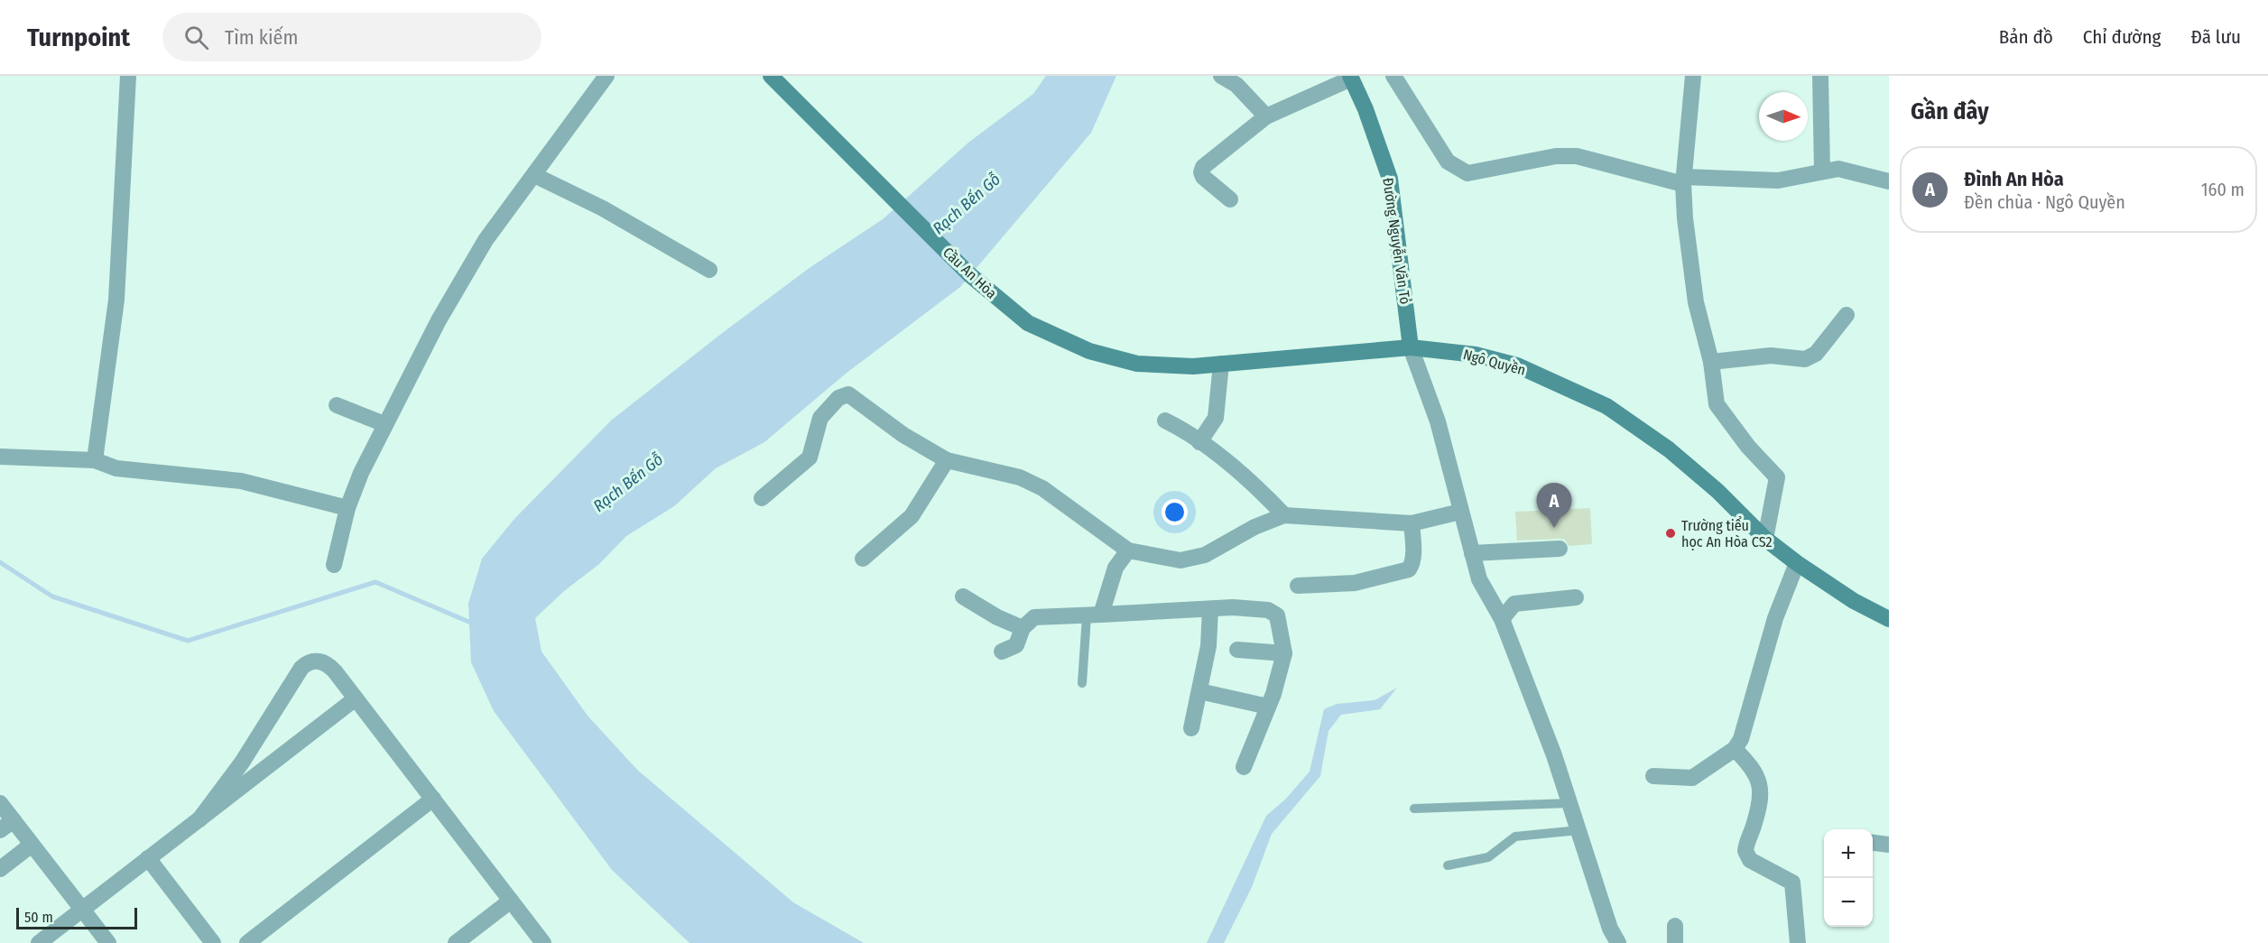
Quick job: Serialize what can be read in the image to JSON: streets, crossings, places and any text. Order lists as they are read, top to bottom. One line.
{"streets":{"street":["Đường Nguyễn Văn Tỏ","Cầu An Hòa","Ngô Quyền"]},"crossings":[["Đường Nguyễn Văn Tỏ","Ngô Quyền"],["Cầu An Hòa","Ngô Quyền"]],"water":["Rạch Bến Gỗ"],"places":["Trường tiểu học An Hòa CS2"],"scale_bar":"50 m","north":"right","page":{"header":"Turnpoint","search":"Tìm kiếm","nav":["Bản đồ","Chỉ đường","Đã lưu"],"heading":"Gần đây","list":[{"mark":"A","name":"Đình An Hòa","note":"Đền chùa · Ngô Quyền","value":"160 m"}],"pins":"A","map_buttons":["+","−"],"scale":"50 m"}}
